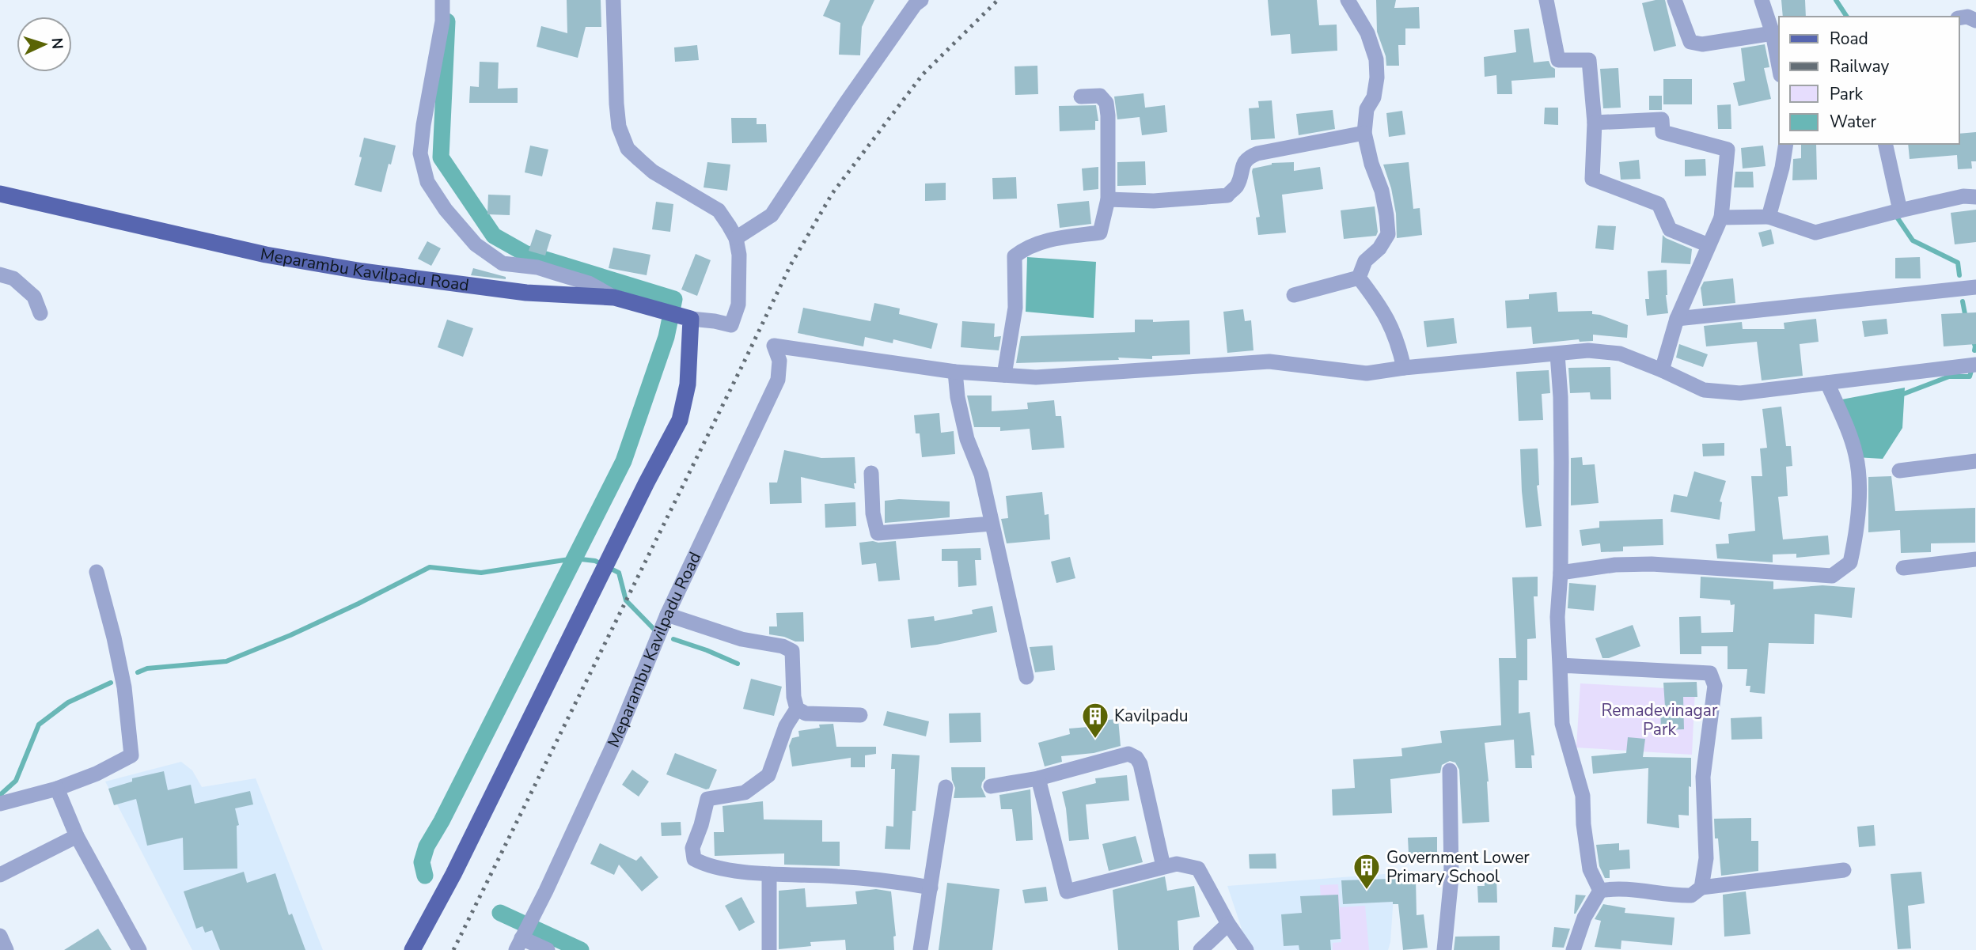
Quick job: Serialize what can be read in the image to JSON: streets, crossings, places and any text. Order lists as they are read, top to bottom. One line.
{"streets":{"main road":["Meparambu Kavilpadu Road"]},"parks":["Remadevinagar Park"],"places":{"building":["Kavilpadu","Government Lower Primary School"]},"legend":["Road","Railway","Park","Water"],"north":"right"}
